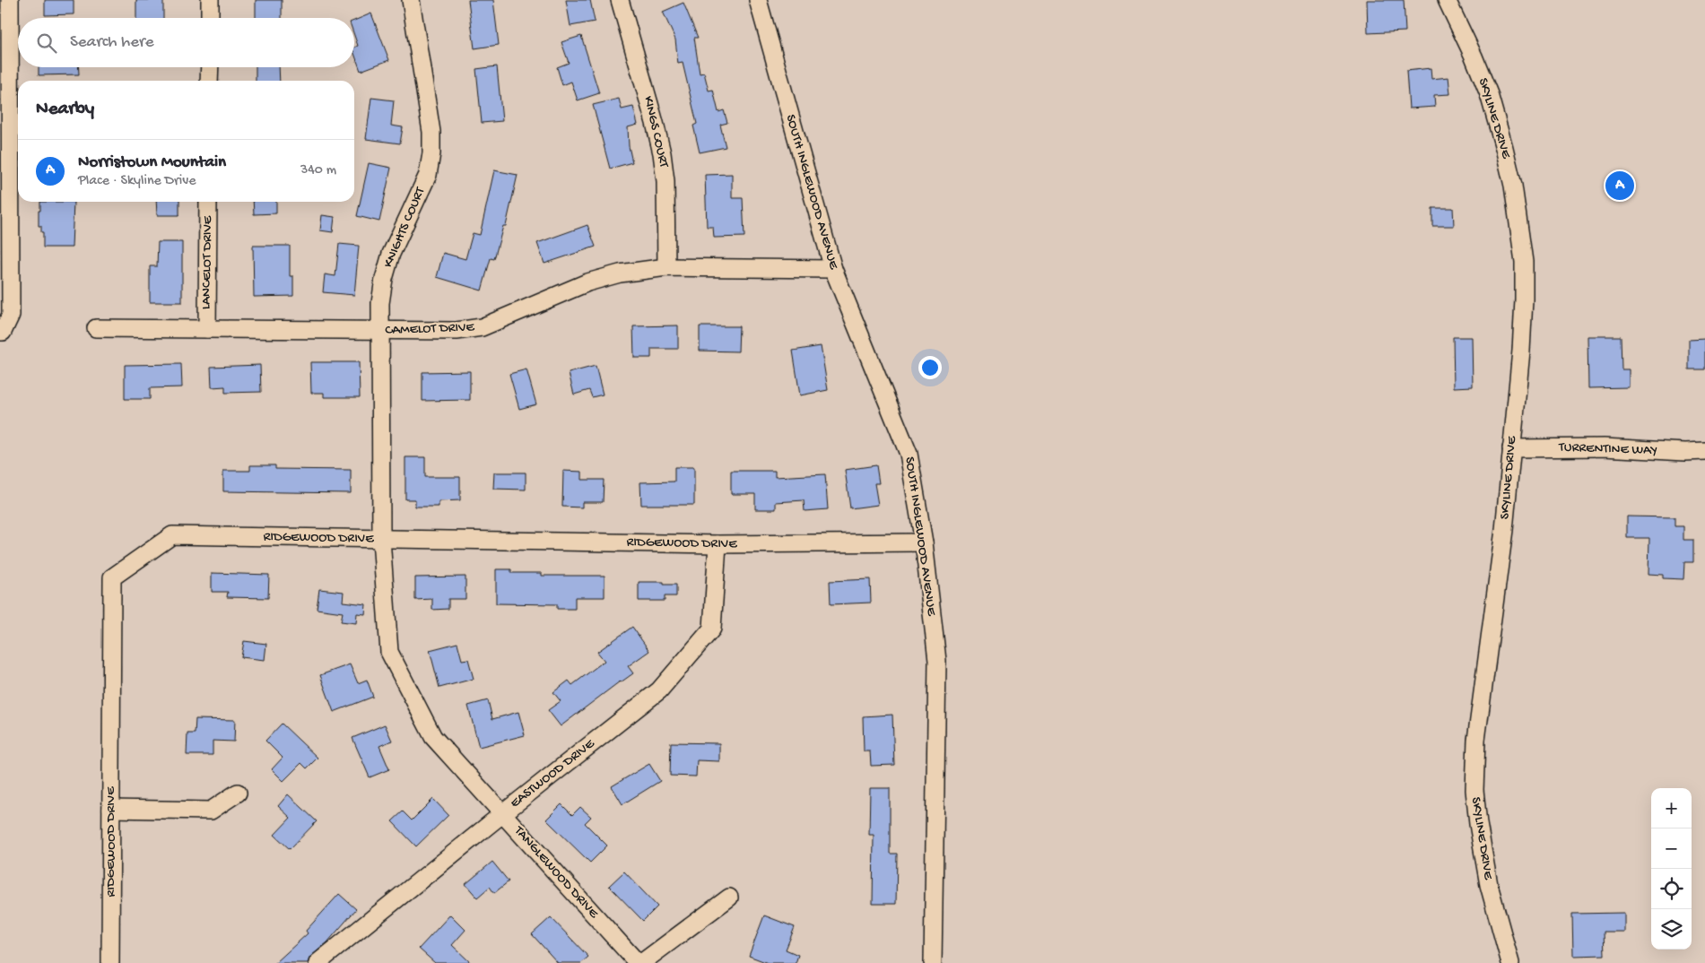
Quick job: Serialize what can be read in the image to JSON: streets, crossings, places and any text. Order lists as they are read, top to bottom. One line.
{"streets":{"street":["SKYLINE DRIVE","KINGS COURT","SOUTH INGLEWOOD AVENUE","KNIGHTS COURT","LANCELOT DRIVE","CAMELOT DRIVE","TURRENTINE WAY","RIDGEWOOD DRIVE","EASTWOOD DRIVE","TANGLEWOOD DRIVE"]},"crossings":[["SKYLINE DRIVE","TURRENTINE WAY"],["KINGS COURT","CAMELOT DRIVE"],["SOUTH INGLEWOOD AVENUE","CAMELOT DRIVE"],["SOUTH INGLEWOOD AVENUE","RIDGEWOOD DRIVE"],["KNIGHTS COURT","CAMELOT DRIVE"],["KNIGHTS COURT","RIDGEWOOD DRIVE"],["KNIGHTS COURT","TANGLEWOOD DRIVE"],["LANCELOT DRIVE","CAMELOT DRIVE"],["RIDGEWOOD DRIVE","EASTWOOD DRIVE"],["RIDGEWOOD DRIVE","TANGLEWOOD DRIVE"],["EASTWOOD DRIVE","TANGLEWOOD DRIVE"]],"page":{"search":"Search here","heading":"Nearby","list":[{"mark":"A","name":"Norristown Mountain","note":"Place · Skyline Drive","value":"340 m"}],"pins":"A","map_buttons":["+","−"]}}
